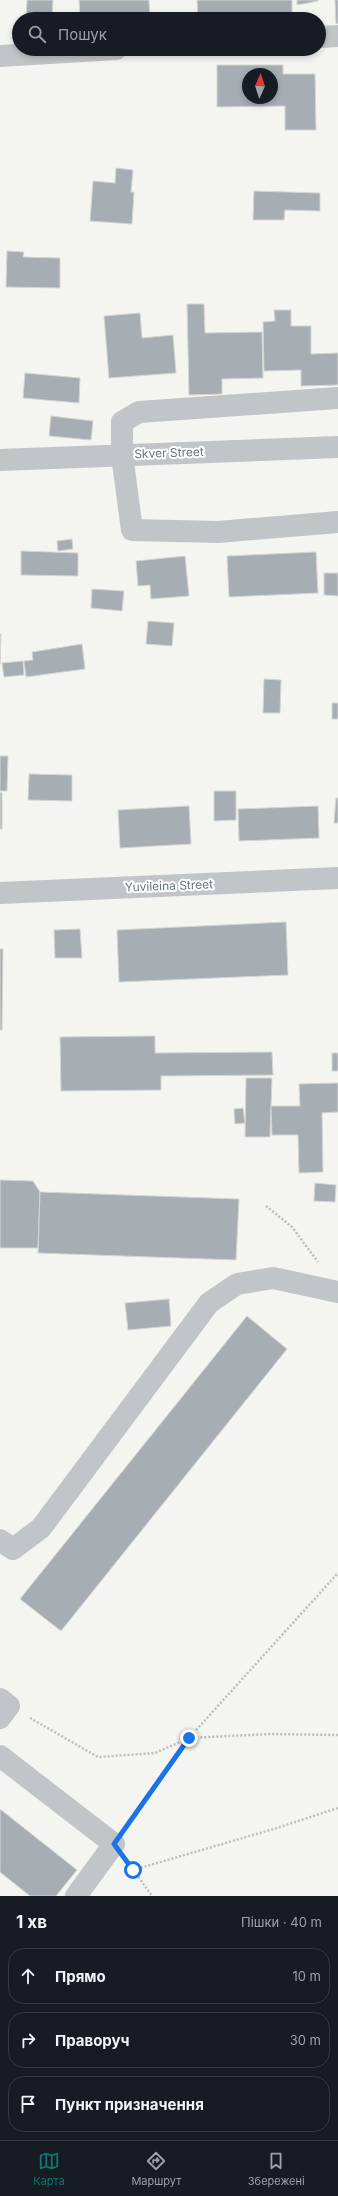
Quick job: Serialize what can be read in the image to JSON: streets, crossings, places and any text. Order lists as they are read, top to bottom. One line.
{"streets":{"street":["Skver Street","Yuvileina Street"]},"north":"top","page":{"search":"Пошук","heading":["1 хв","Пішки · 40 m"],"list":[["Прямо","10 m"],["Праворуч","30 m"],"Пункт призначення"],"nav":["Карта","Маршрут","Збережені"]}}
